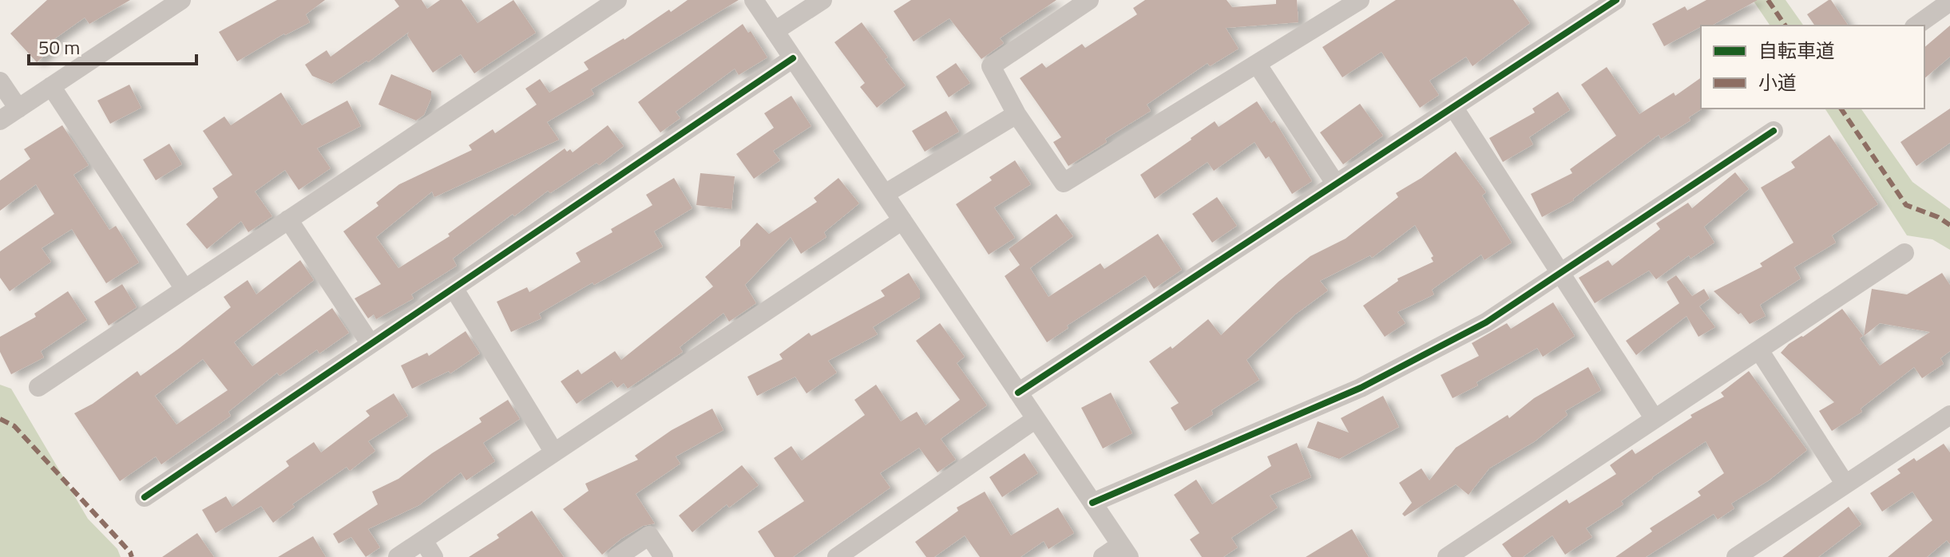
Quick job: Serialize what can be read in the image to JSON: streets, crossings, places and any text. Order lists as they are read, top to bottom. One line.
{"legend":["自転車道","小道"],"scale_bar":"50 m"}
